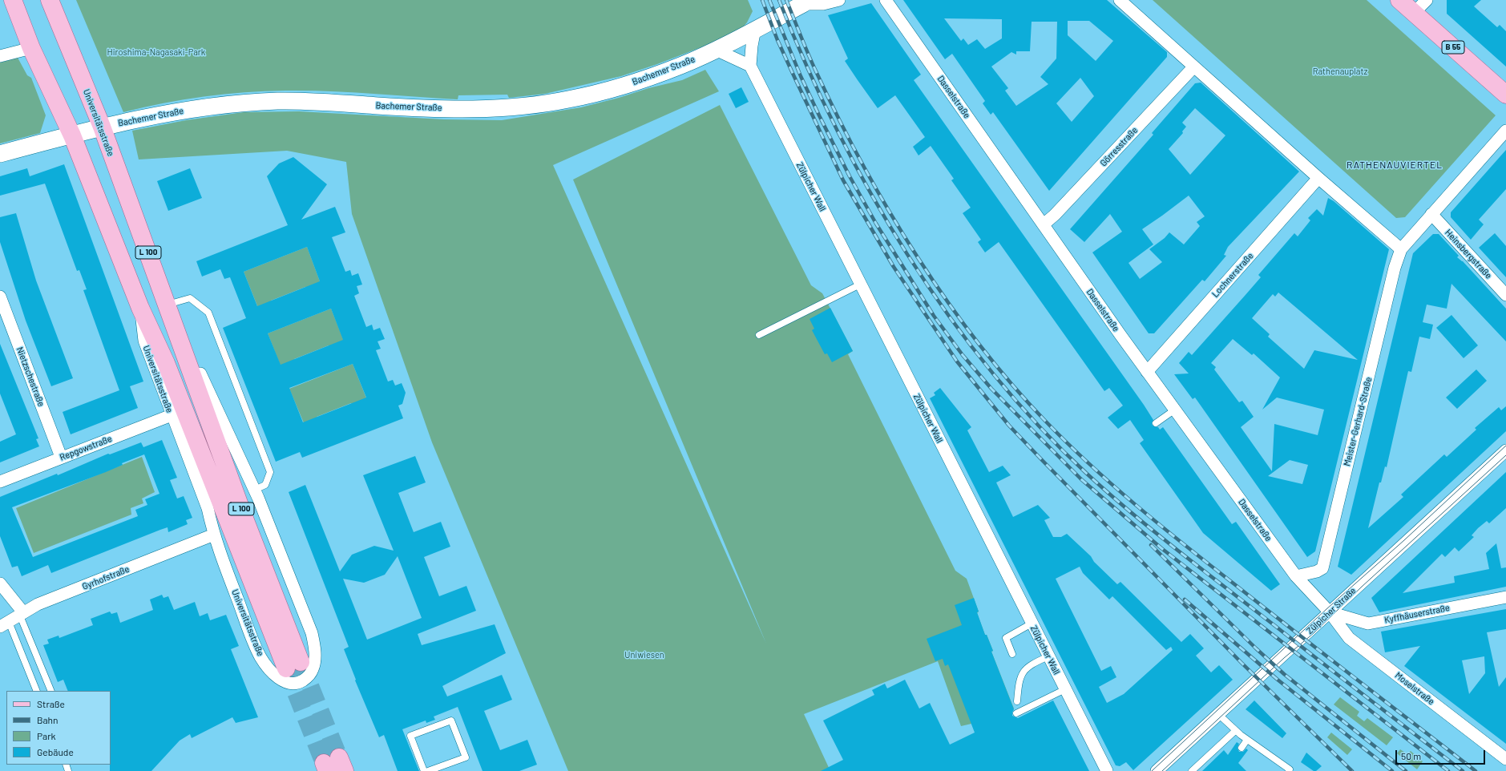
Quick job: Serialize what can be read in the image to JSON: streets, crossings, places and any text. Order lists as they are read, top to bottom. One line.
{"streets":{"main road":["B 55","Bachemer Straße","Universitätsstraße","L 100"],"street":["Dasselstraße","Görresstraße","Zülpicher Wall","Heinsbergstraße","Lochnerstraße","Nietzschestraße","Meister-Gerhard-Straße","Repgowstraße","Gyrhofstraße","Zülpicher Straße","Kyffhäuserstraße","Moselstraße"]},"crossings":[["Bachemer Straße","Universitätsstraße"],["Dasselstraße","Görresstraße"],["Dasselstraße","Lochnerstraße"],["Dasselstraße","Meister-Gerhard-Straße"],["Dasselstraße","Zülpicher Straße"],["Dasselstraße","Kyffhäuserstraße"],["Dasselstraße","Moselstraße"],["Universitätsstraße","Repgowstraße"],["Universitätsstraße","Gyrhofstraße"],["Nietzschestraße","Repgowstraße"],["Zülpicher Straße","Kyffhäuserstraße"],["Zülpicher Straße","Moselstraße"],["Kyffhäuserstraße","Moselstraße"]],"districts":["RATHENAUVIERTEL"],"parks":["Hiroshima-Nagasaki-Park","Rathenauplatz","Uniwiesen"],"legend":["Straße","Bahn","Park","Gebäude"],"scale_bar":"50 m"}
